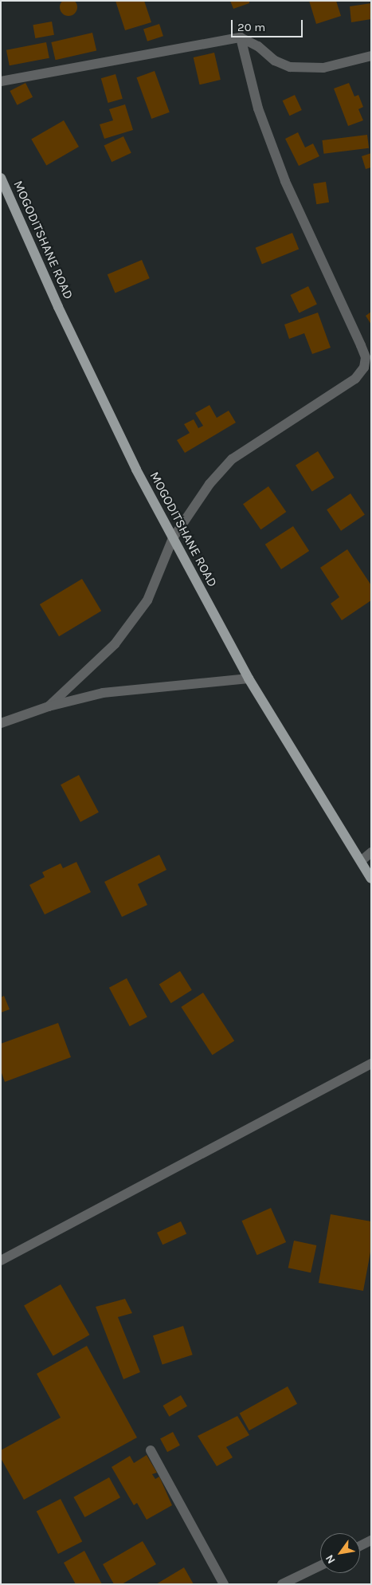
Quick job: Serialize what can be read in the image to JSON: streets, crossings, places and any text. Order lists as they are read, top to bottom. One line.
{"streets":{"main road":["MOGODITSHANE ROAD"]},"scale_bar":"20 m","north":"bottom left"}
